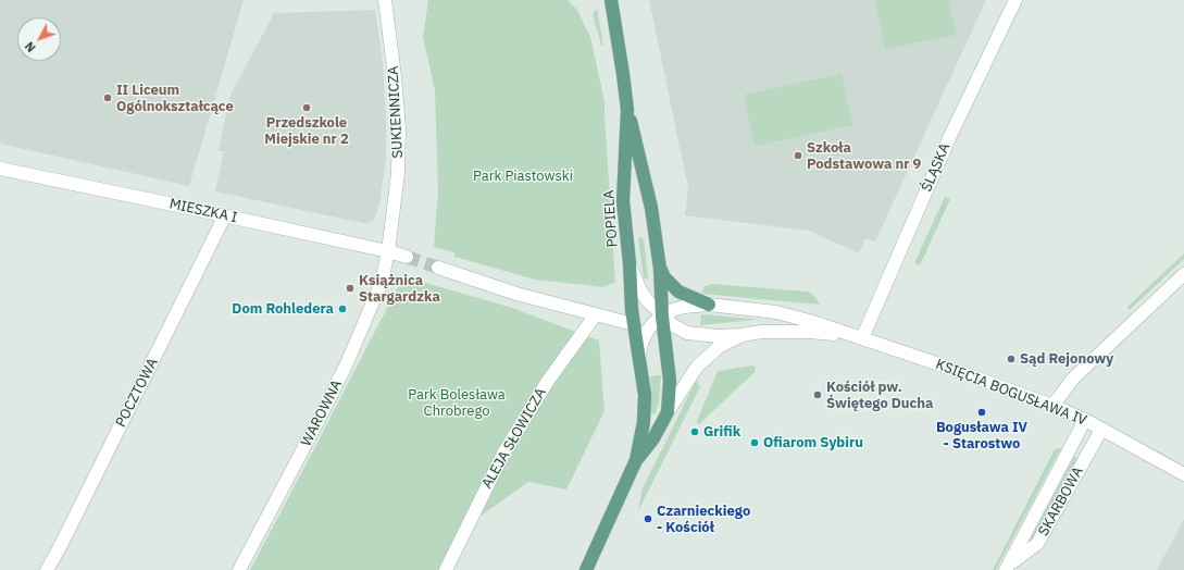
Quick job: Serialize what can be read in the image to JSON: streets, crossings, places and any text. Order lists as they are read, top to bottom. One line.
{"streets":{"main road":["POPIELA"],"street":["SUKIENNICZA","ŚLĄSKA","MIESZKA I","POCZTOWA","KSIĘCIA BOGUSŁAWA IV","WAROWNA","ALEJA SŁOWICZA","SKARBOWA"]},"crossings":[["SUKIENNICZA","MIESZKA I"],["SUKIENNICZA","WAROWNA"],["ŚLĄSKA","KSIĘCIA BOGUSŁAWA IV"],["MIESZKA I","POCZTOWA"],["MIESZKA I","WAROWNA"],["POPIELA","KSIĘCIA BOGUSŁAWA IV"],["KSIĘCIA BOGUSŁAWA IV","SKARBOWA"]],"parks":["Park Piastowski","Park Bolesława Chrobrego"],"places":["II Liceum Ogólnokształcące","Przedszkole Miejskie nr 2","Szkoła Podstawowa nr 9","Książnica Stargardzka","Dom Rohledera","Sąd Rejonowy","Kościół pw. Świętego Ducha","Bogusława IV - Starostwo","Grifik","Ofiarom Sybiru","Czarnieckiego - Kościół"],"north":"bottom left"}
